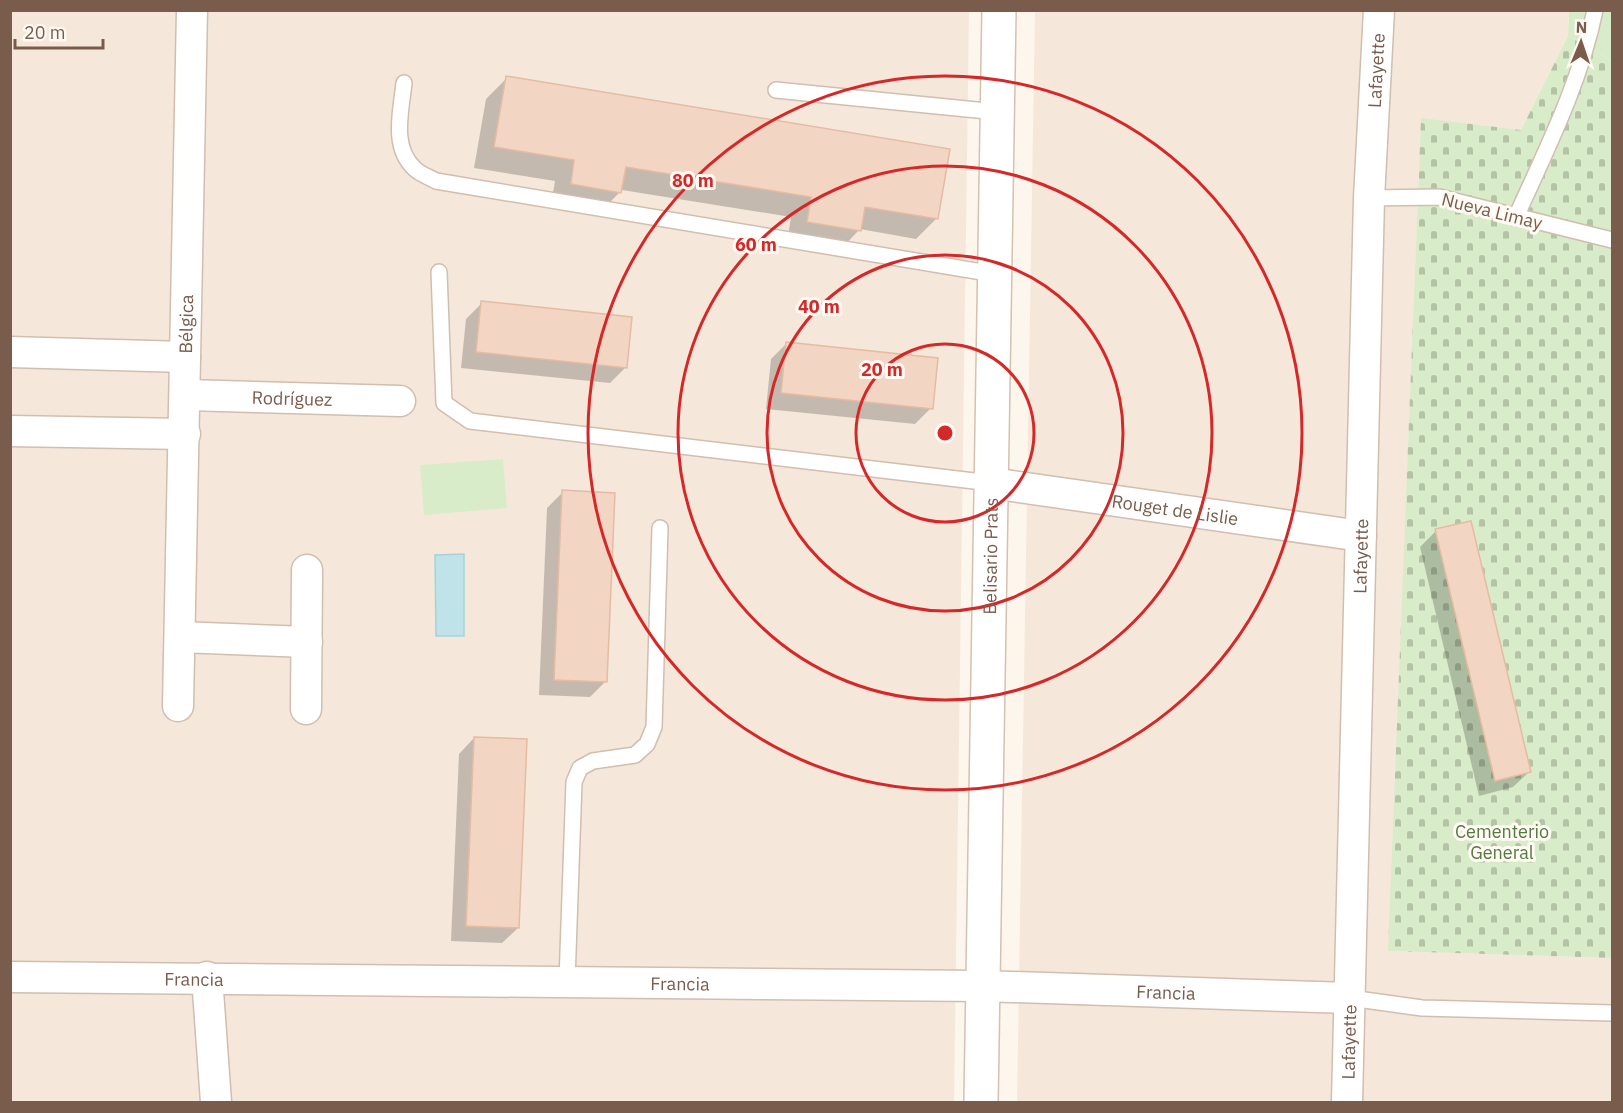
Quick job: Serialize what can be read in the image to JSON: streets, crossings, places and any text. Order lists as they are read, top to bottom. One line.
{"streets":{"street":["Lafayette","Bélgica","Rodríguez","Rouget de Lislie","Belisario Prats","Francia"],"lane":["Nueva Limay"]},"crossings":[["Lafayette","Nueva Limay"],["Lafayette","Rouget de Lislie"],["Lafayette","Francia"],["Bélgica","Rodríguez"],["Rouget de Lislie","Belisario Prats"],["Belisario Prats","Francia"]],"parks":["Cementerio General"],"scale_bar":"20 m","north":"top","rings":["80 m","60 m","40 m","20 m"]}
